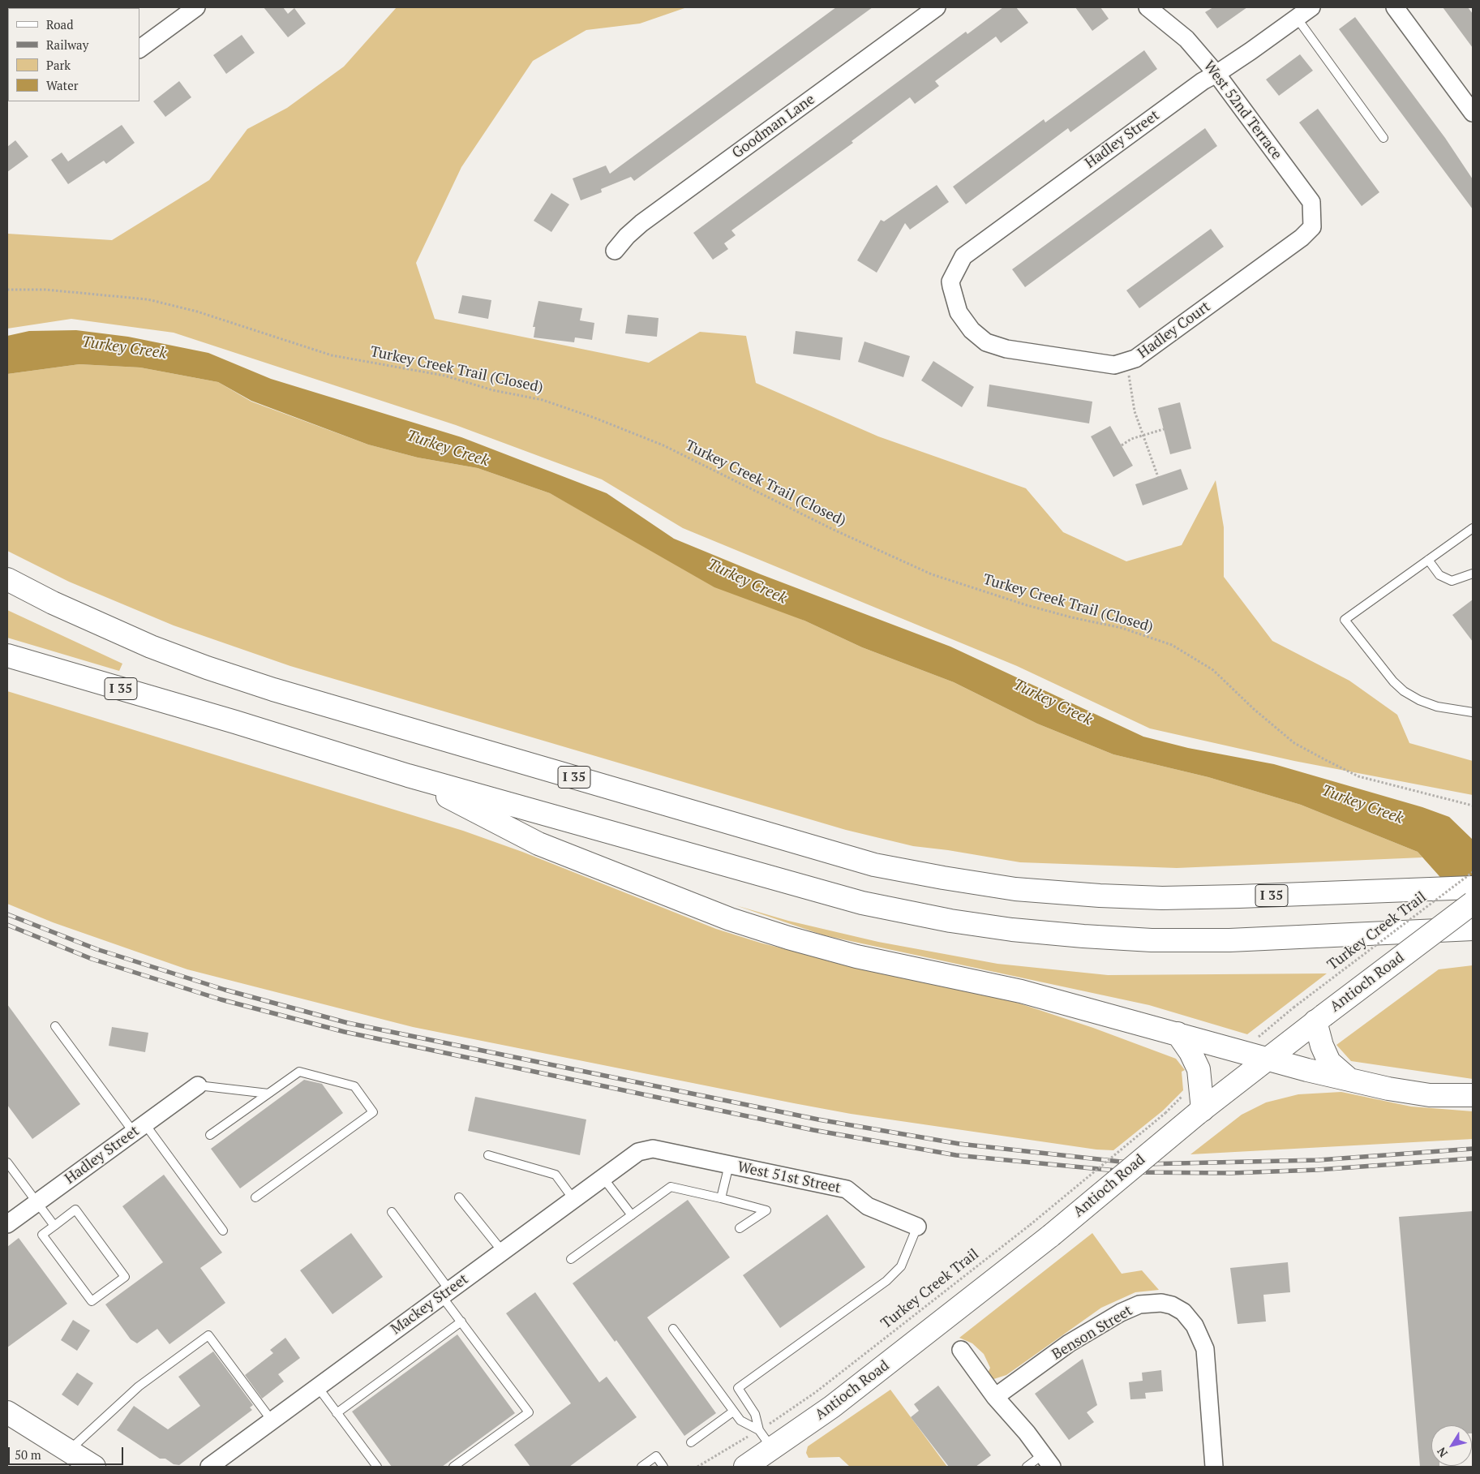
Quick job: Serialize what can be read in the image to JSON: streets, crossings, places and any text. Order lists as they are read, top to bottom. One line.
{"streets":{"main road":["I 35","Antioch Road"],"street":["West 52nd Terrace","Goodman Lane","Hadley Street","Hadley Court","West 51st Street","Mackey Street","Benson Street"],"path":["Turkey Creek Trail (Closed)","Turkey Creek Trail"]},"crossings":[["West 52nd Terrace","Hadley Street"],["West 52nd Terrace","Hadley Court"],["Hadley Street","Hadley Court"],["West 51st Street","Mackey Street"]],"water":["Turkey Creek"],"legend":["Road","Railway","Park","Water"],"scale_bar":"50 m","north":"bottom left"}
